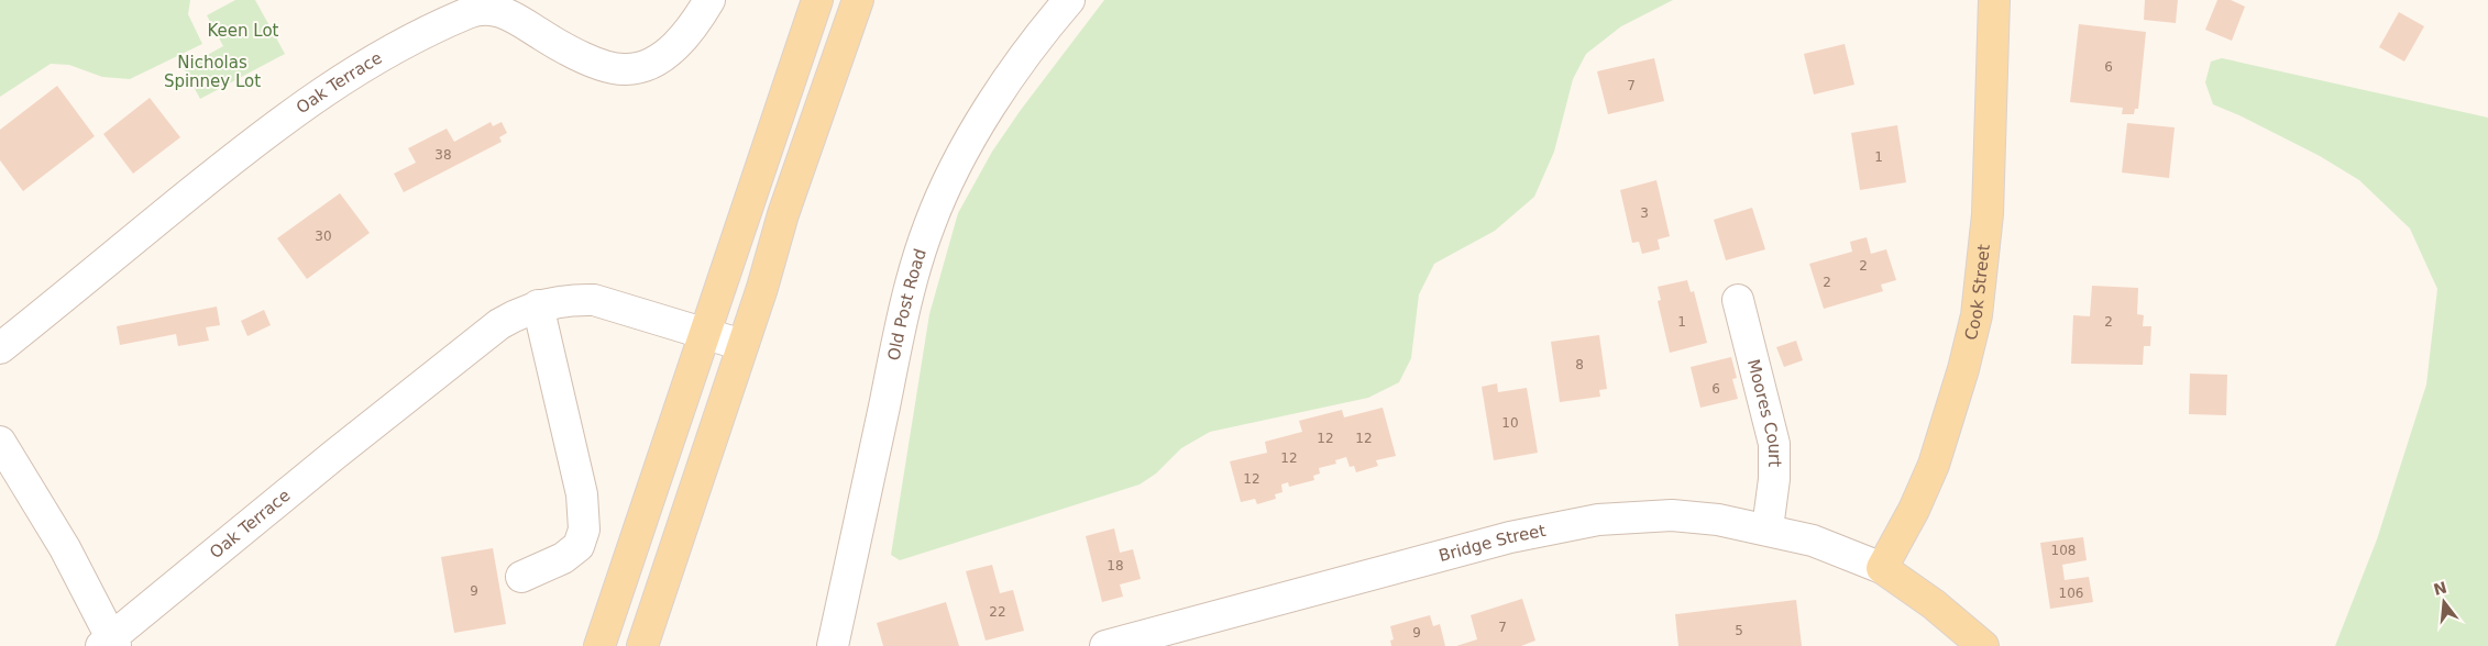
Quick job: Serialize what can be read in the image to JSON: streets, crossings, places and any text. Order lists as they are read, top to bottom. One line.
{"streets":{"main road":["Cook Street"],"street":["Oak Terrace","Old Post Road","Moores Court","Bridge Street"]},"crossings":[["Cook Street","Bridge Street"],["Moores Court","Bridge Street"]],"parks":["Keen Lot","Nicholas Spinney Lot"],"house_numbers":["6","7","38","1","3","30","2","2","1","2","8","6","10","12","12","12","12","108","18","9","106","22","7","5","9"],"north":"top"}
